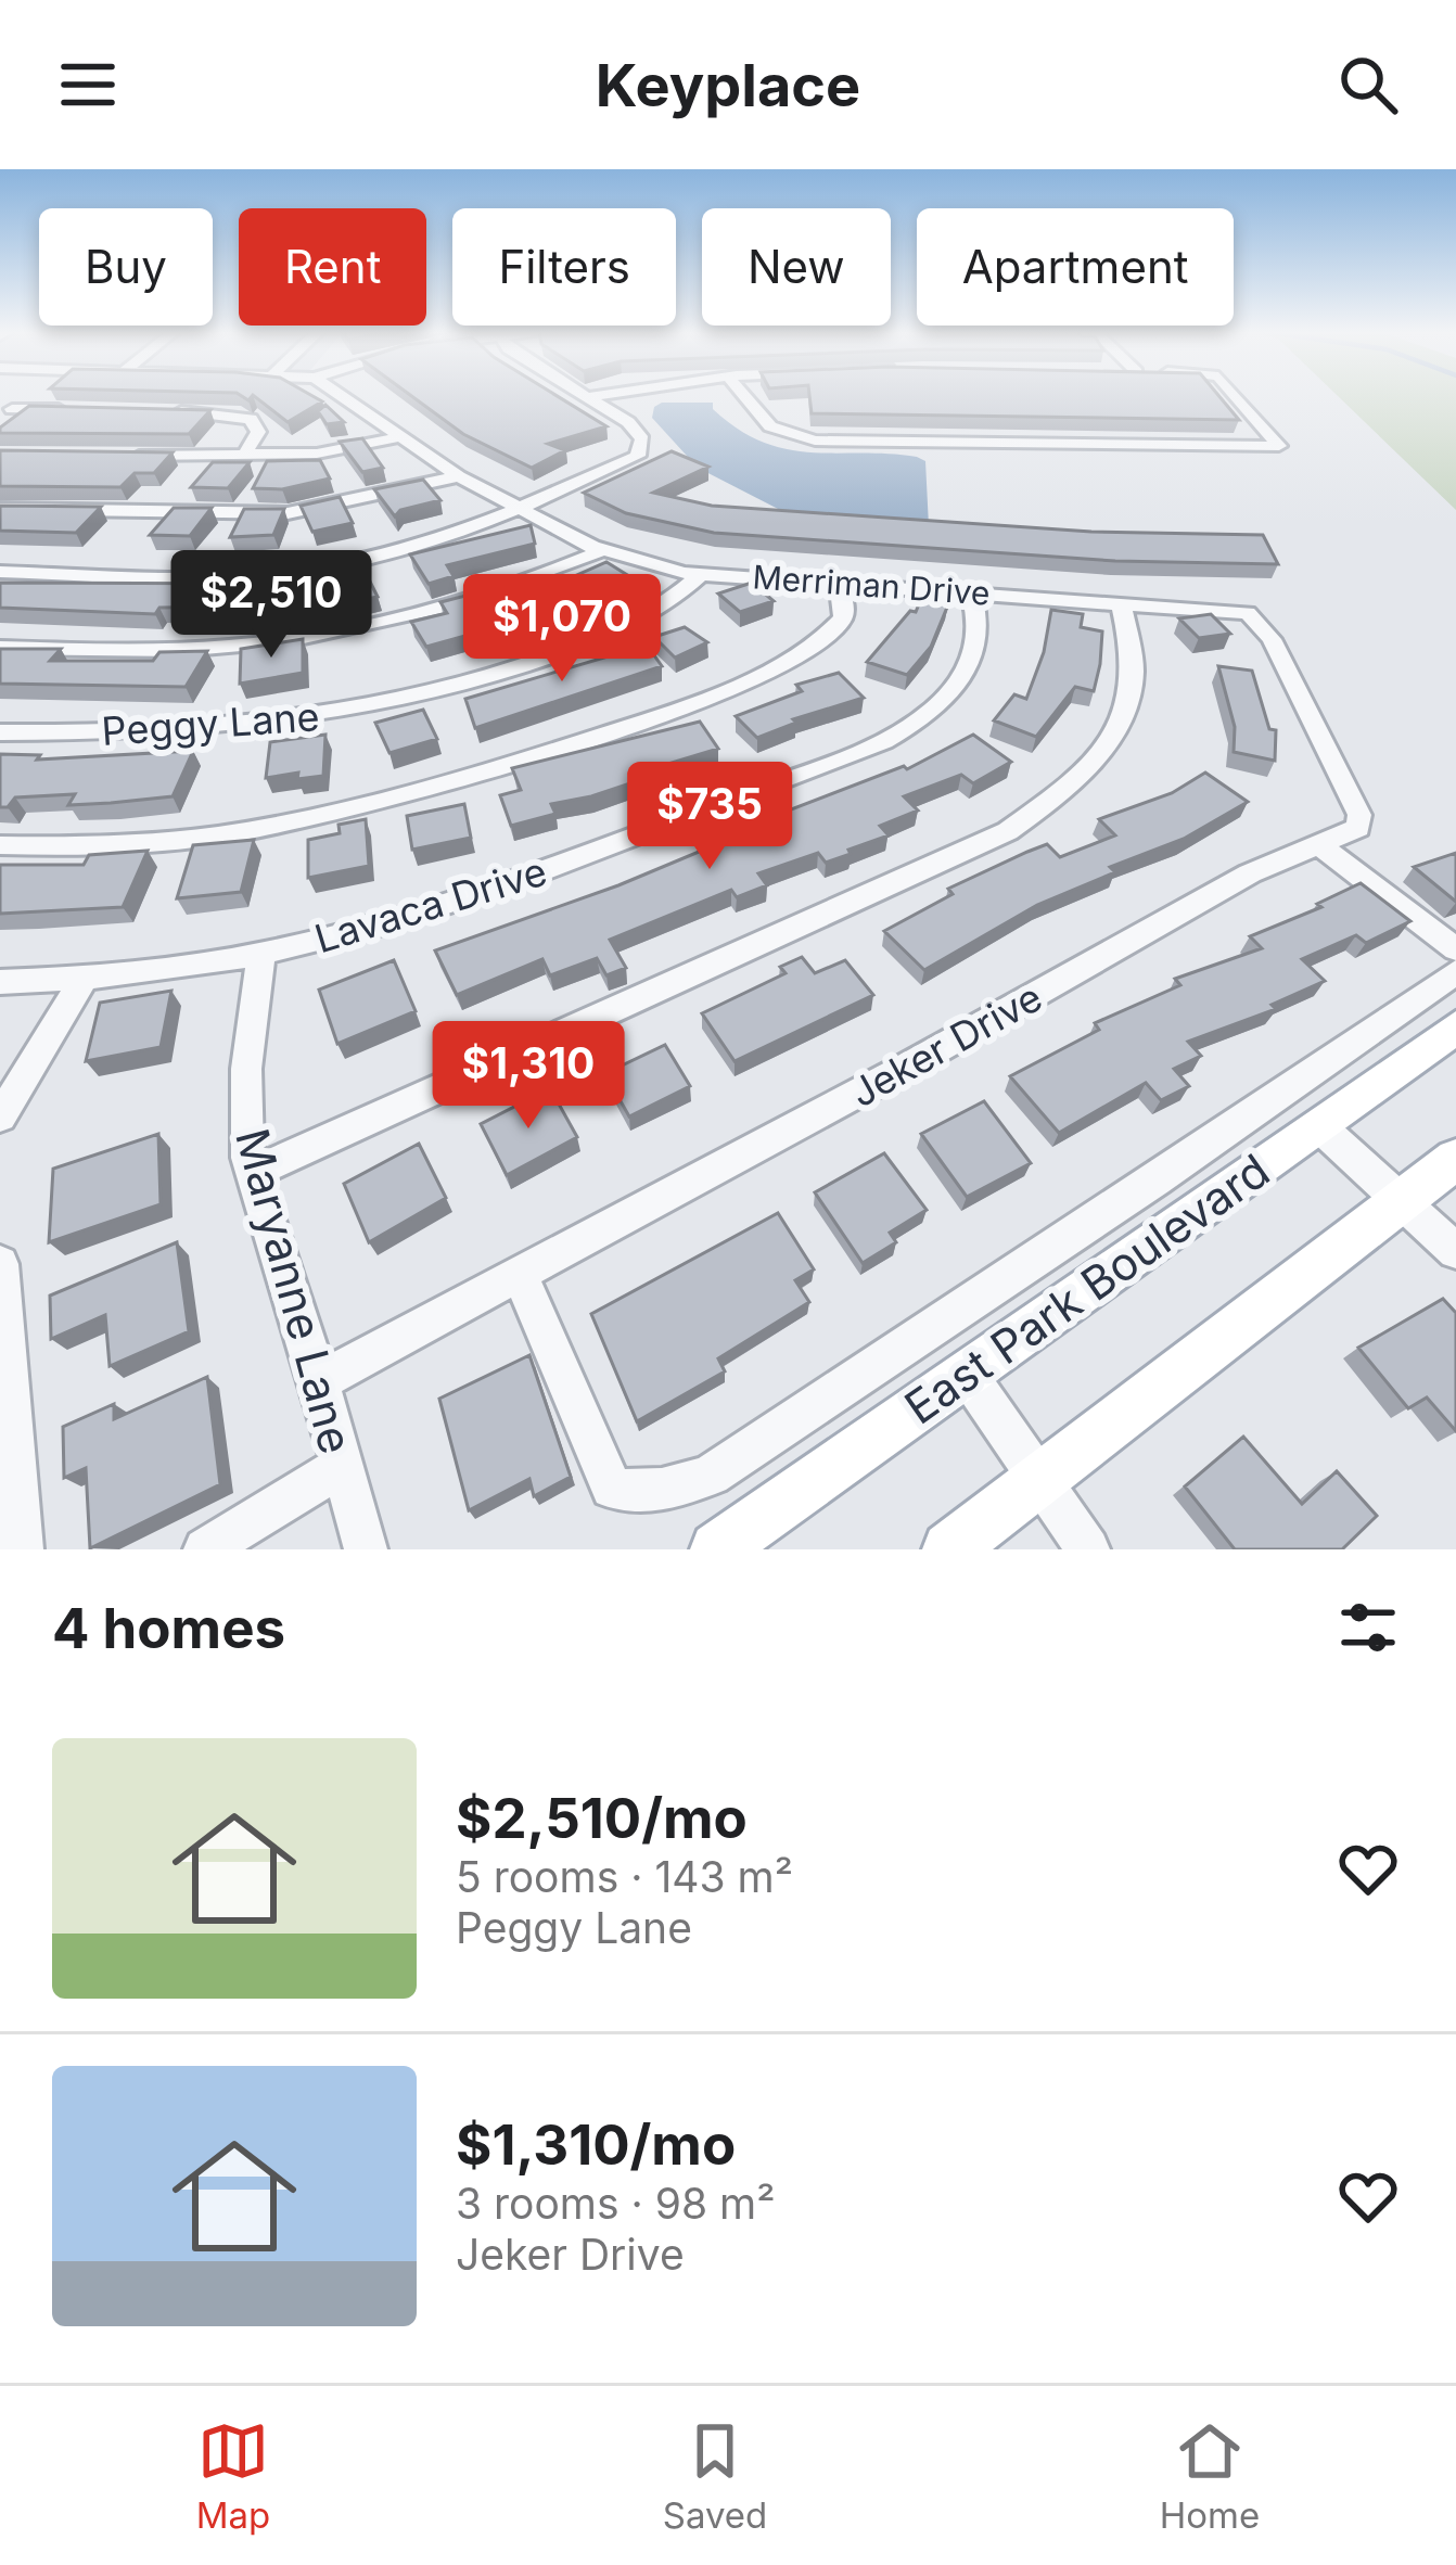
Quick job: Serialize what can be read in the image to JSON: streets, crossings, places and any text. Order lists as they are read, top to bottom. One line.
{"streets":{"main road":["East Park Boulevard"],"street":["Merriman Drive","Peggy Lane","Lavaca Drive","Jeker Drive","Maryanne Lane"]},"crossings":[["Merriman Drive","Peggy Lane"],["Merriman Drive","Lavaca Drive"],["Merriman Drive","Jeker Drive"],["Lavaca Drive","Maryanne Lane"],["Jeker Drive","Maryanne Lane"]],"page":{"header":"Keyplace","chip":["Buy","Rent","Filters","New","Apartment"],"price":["$2,510","$1,070","$735","$1,310"],"heading":"4 homes","list":[{"name":"$2,510/mo","note":"5 rooms · 143 m² · Peggy Lane"},{"name":"$1,310/mo","note":"3 rooms · 98 m² · Jeker Drive"}],"tabs":["Map","Saved","Home"]}}
